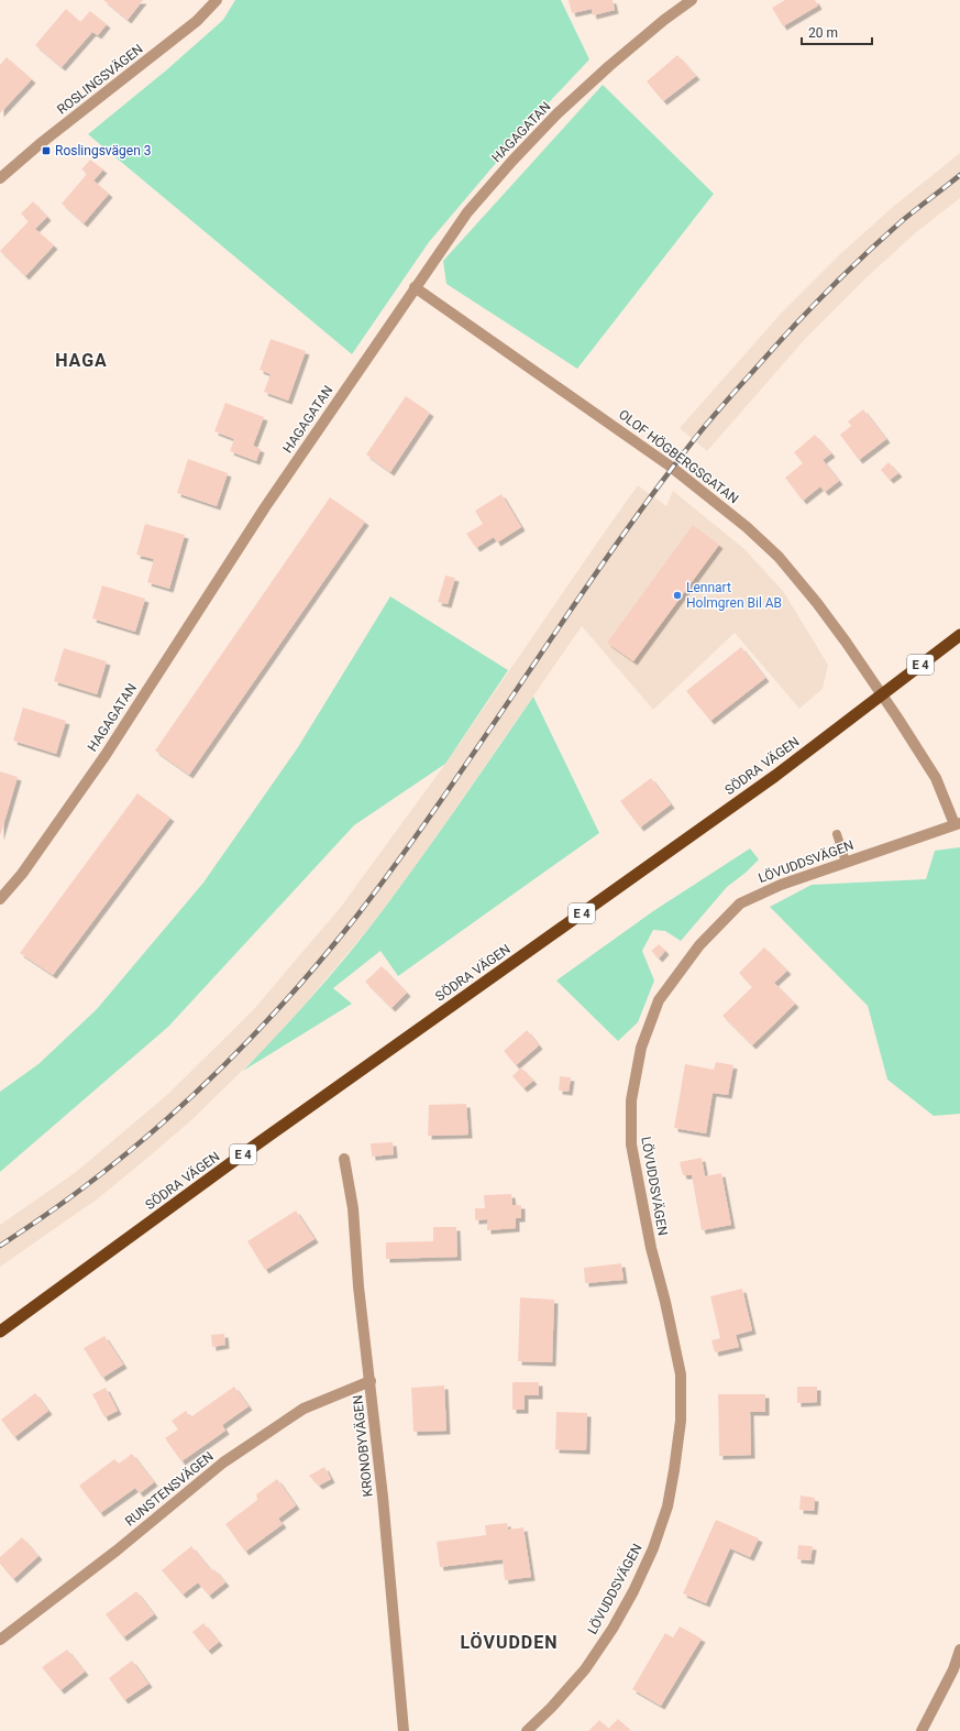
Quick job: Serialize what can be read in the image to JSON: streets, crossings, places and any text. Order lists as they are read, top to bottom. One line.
{"streets":{"highway":["E 4","SÖDRA VÄGEN"],"street":["ROSLINGSVÄGEN","HAGAGATAN","OLOF HÖGBERGSGATAN","LÖVUDDSVÄGEN","KRONOBYVÄGEN","RUNSTENSVÄGEN"]},"crossings":[["HAGAGATAN","OLOF HÖGBERGSGATAN"],["OLOF HÖGBERGSGATAN","SÖDRA VÄGEN"],["OLOF HÖGBERGSGATAN","LÖVUDDSVÄGEN"],["SÖDRA VÄGEN","LÖVUDDSVÄGEN"],["KRONOBYVÄGEN","RUNSTENSVÄGEN"]],"districts":["HAGA","LÖVUDDEN"],"places":{"transit":["Roslingsvägen 3"],"other":["Lennart Holmgren Bil AB"]},"scale_bar":"20 m"}
